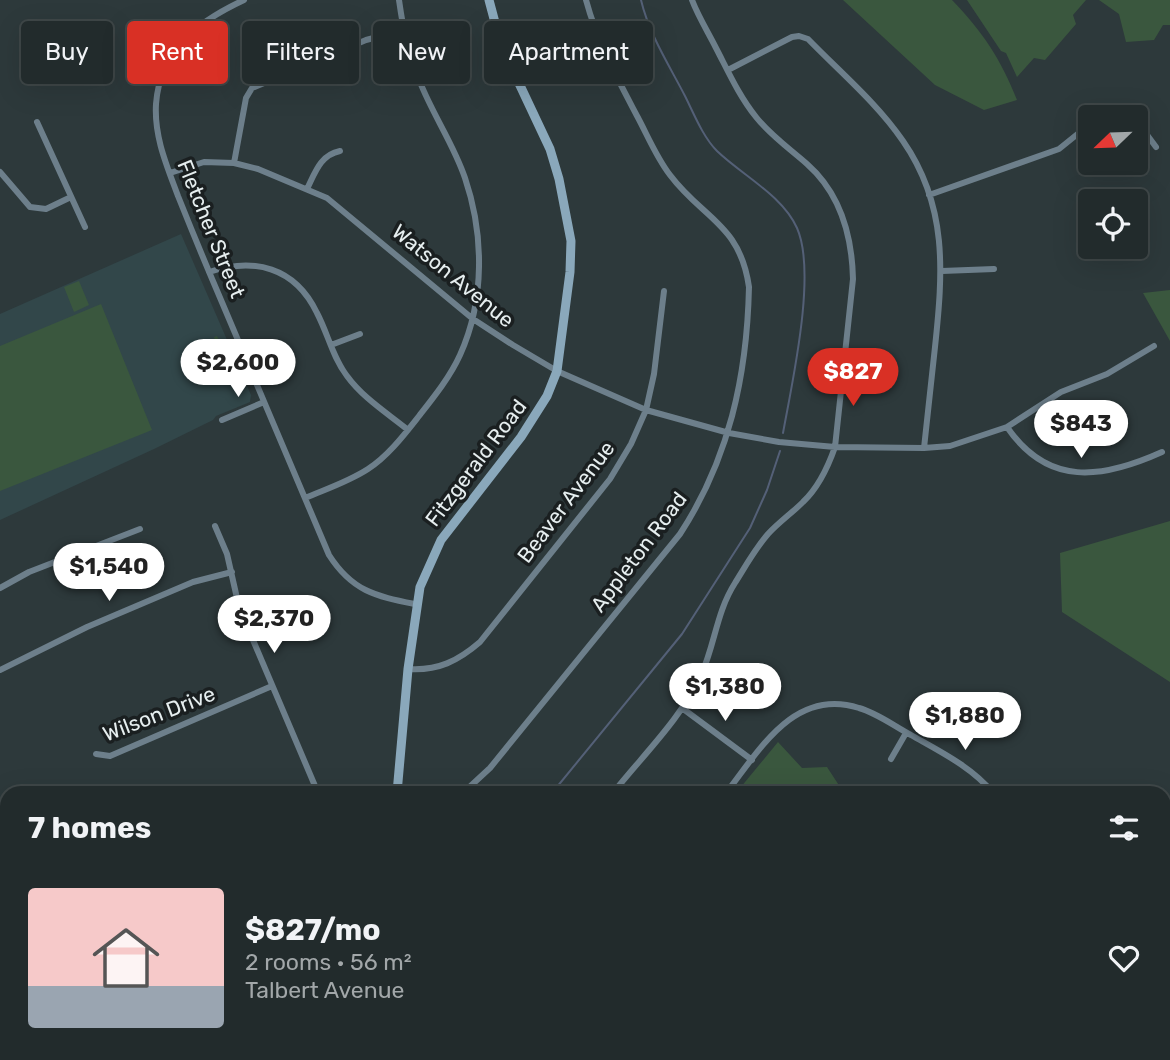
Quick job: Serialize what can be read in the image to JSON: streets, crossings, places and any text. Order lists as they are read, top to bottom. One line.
{"streets":{"main road":["Fitzgerald Road"],"street":["Fletcher Street","Watson Avenue","Beaver Avenue","Appleton Road","Wilson Drive"]},"crossings":[["Fletcher Street","Watson Avenue"],["Fletcher Street","Fitzgerald Road"],["Watson Avenue","Fitzgerald Road"],["Watson Avenue","Beaver Avenue"],["Watson Avenue","Appleton Road"],["Fitzgerald Road","Beaver Avenue"]],"north":"bottom left","page":{"chip":["Buy","Rent","Filters","New","Apartment"],"price":["$2,600","$827","$843","$1,540","$2,370","$1,380","$1,880"],"heading":"7 homes","list":[{"name":"$827/mo","note":"2 rooms · 56 m² · Talbert Avenue"}]}}
